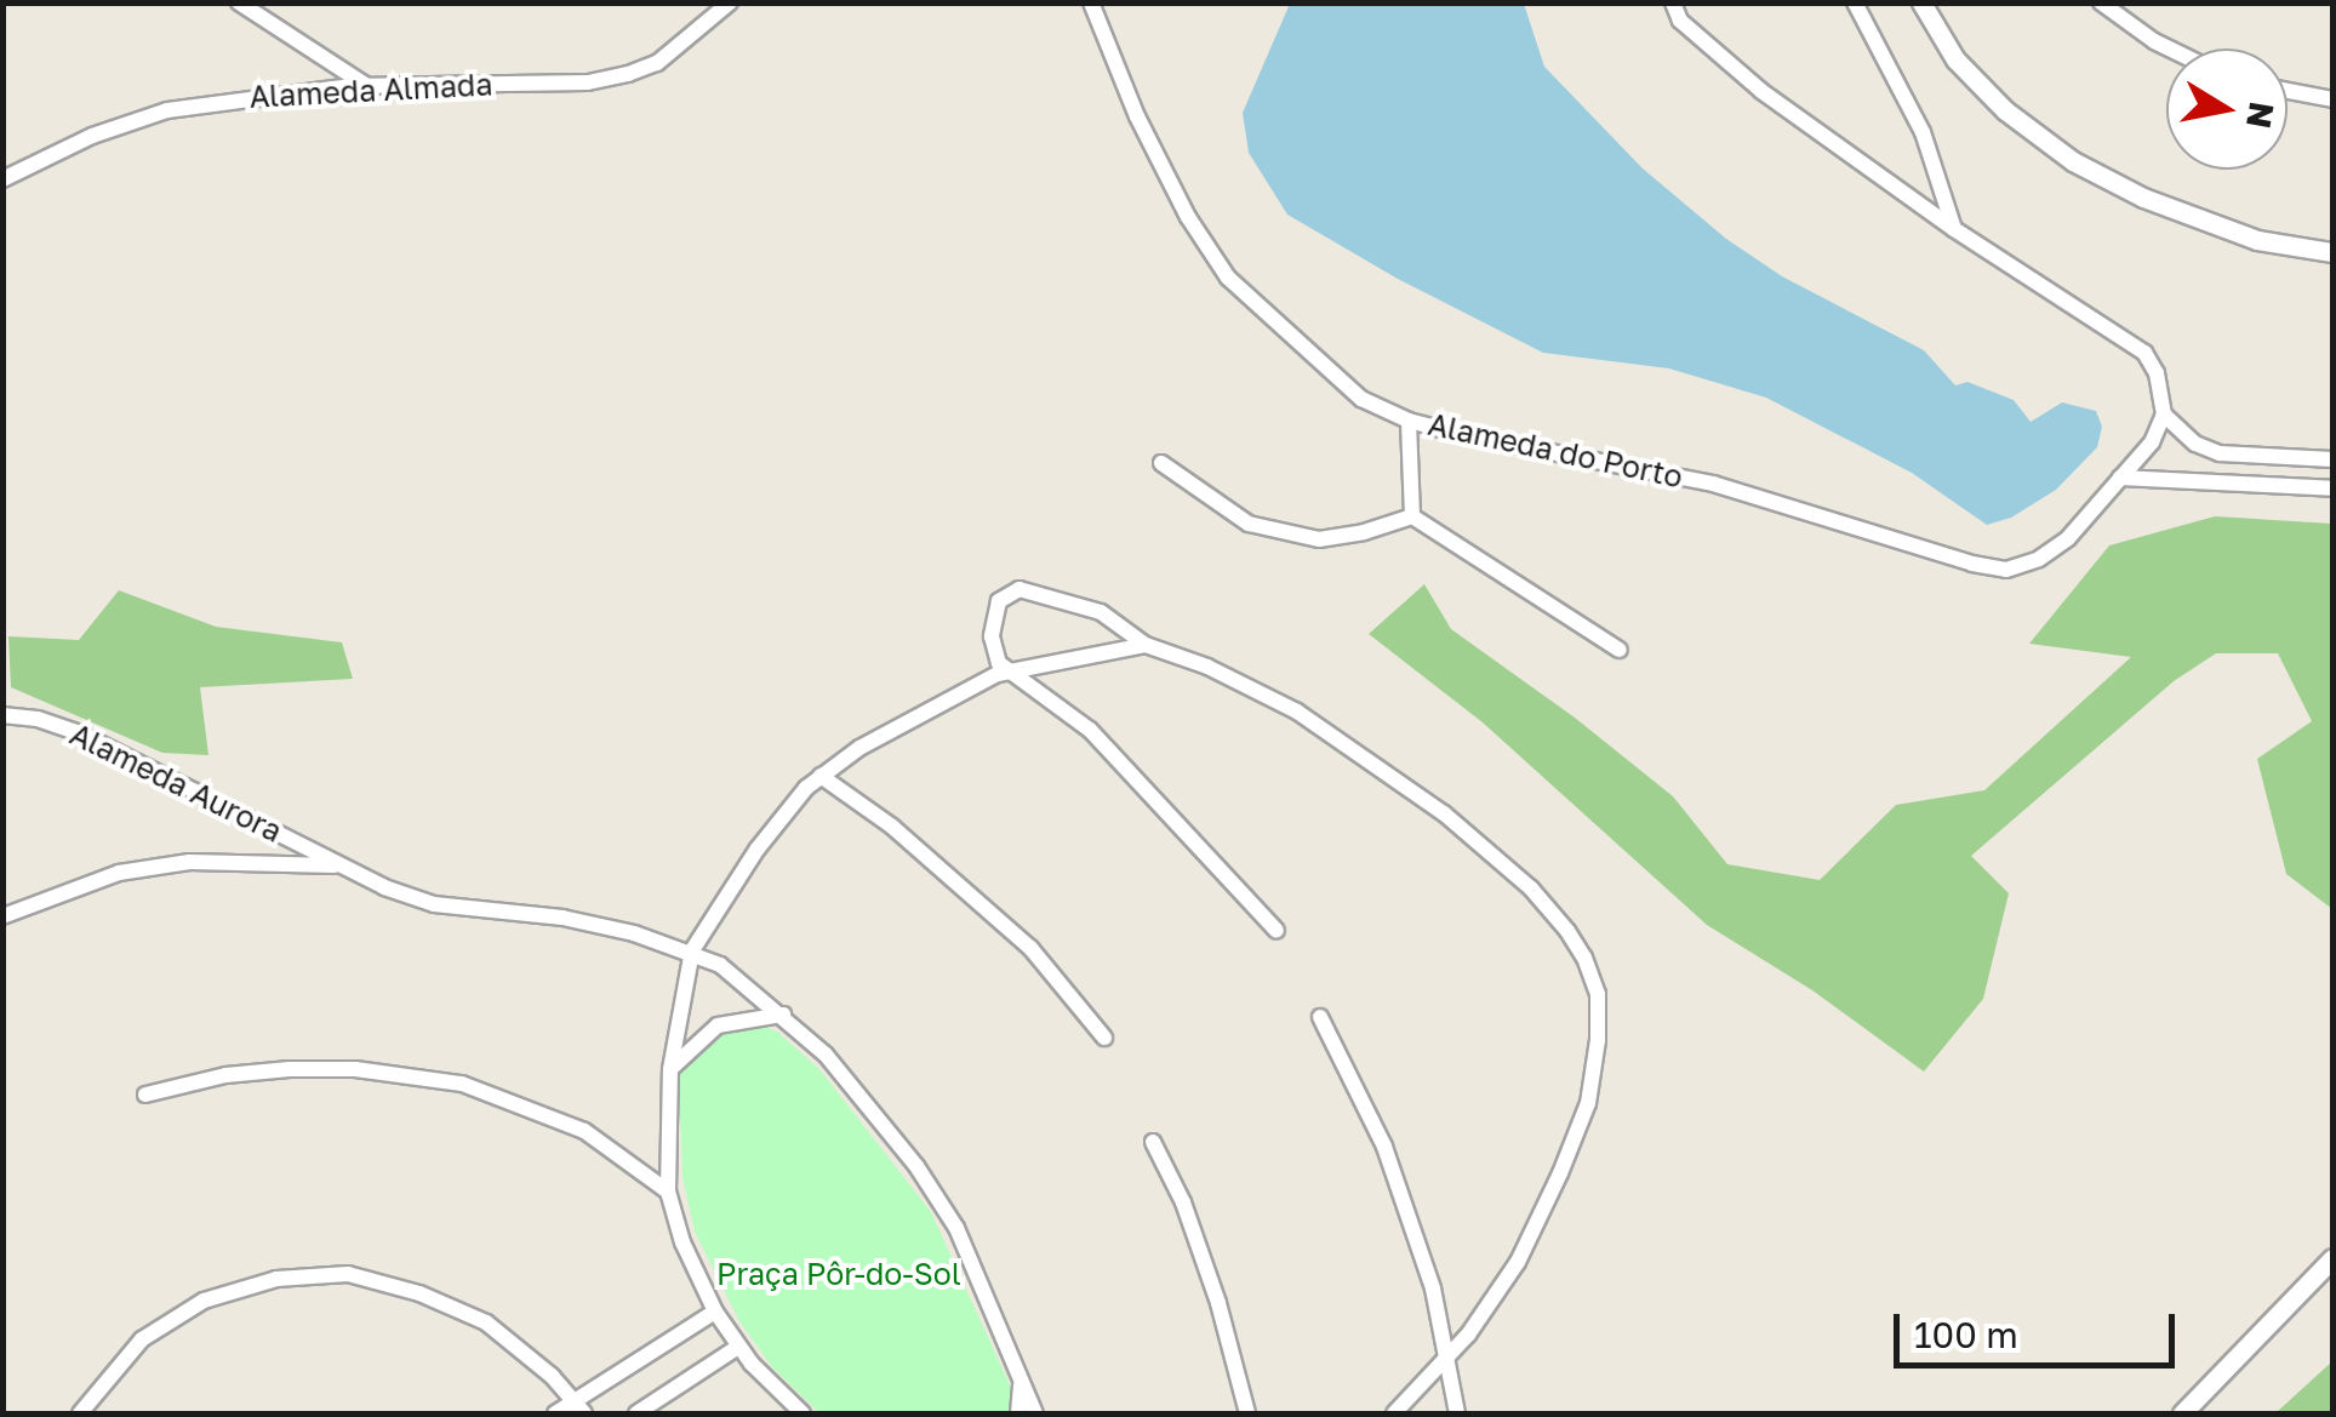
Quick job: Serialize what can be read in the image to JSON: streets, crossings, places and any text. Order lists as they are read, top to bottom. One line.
{"streets":{"street":["Alameda Almada","Alameda do Porto","Alameda Aurora"]},"parks":["Praça Pôr-do-Sol"],"scale_bar":"100 m","north":"right"}
